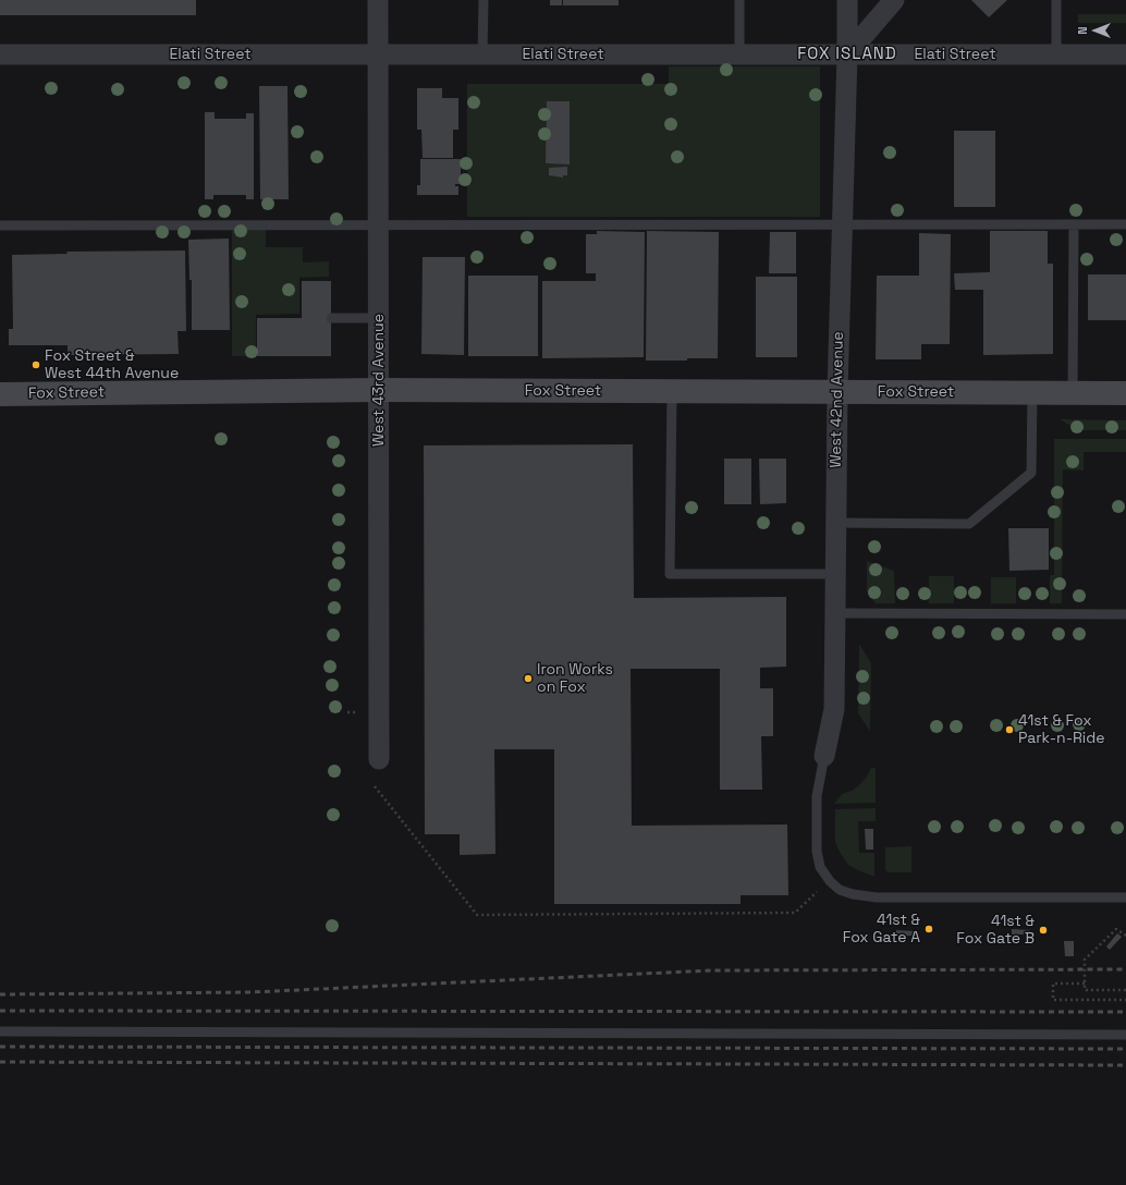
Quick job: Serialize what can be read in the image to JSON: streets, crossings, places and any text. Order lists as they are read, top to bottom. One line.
{"streets":{"street":["Elati Street","West 43rd Avenue","Fox Street","West 42nd Avenue"]},"crossings":[["Elati Street","West 43rd Avenue"],["Elati Street","West 42nd Avenue"],["West 43rd Avenue","Fox Street"],["Fox Street","West 42nd Avenue"]],"districts":["FOX ISLAND"],"places":["Fox Street & West 44th Avenue","Iron Works on Fox","41st & Fox Park-n-Ride","41st & Fox Gate A","41st & Fox Gate B"],"north":"left"}
